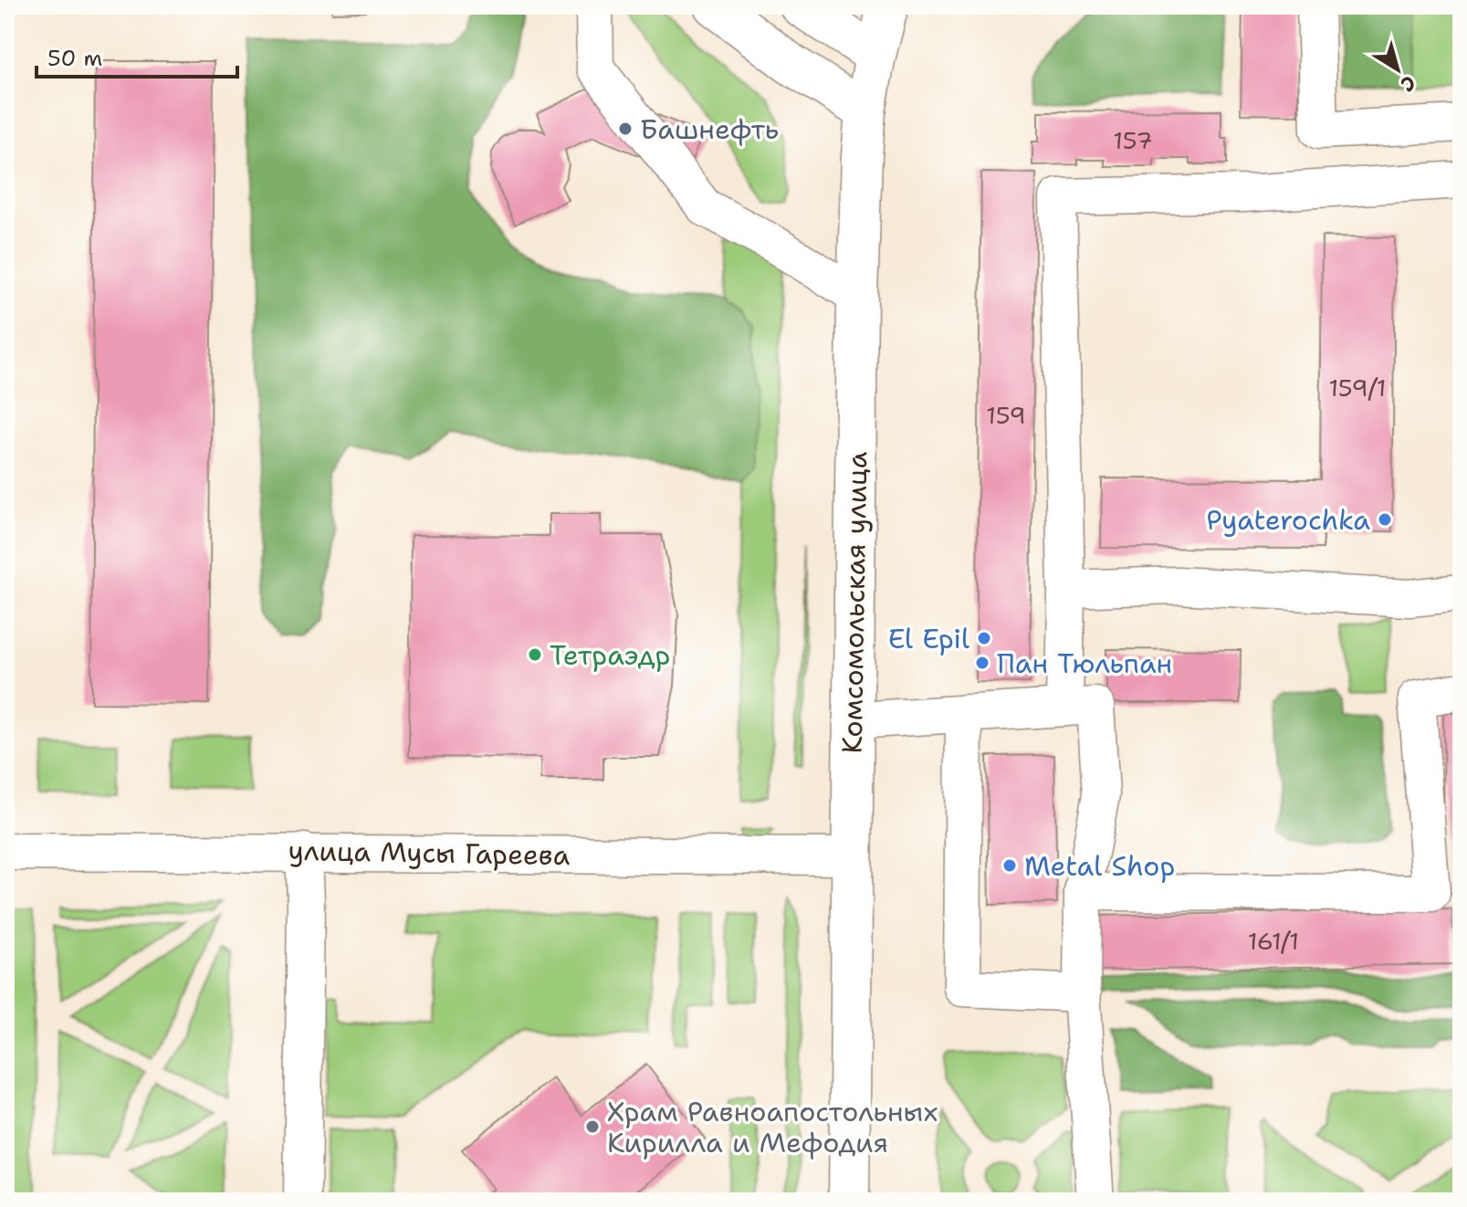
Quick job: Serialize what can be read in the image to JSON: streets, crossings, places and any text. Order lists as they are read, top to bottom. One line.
{"streets":{"main road":["Комсомольская улица"],"street":["улица Мусы Гареева"]},"crossings":[["Комсомольская улица","улица Мусы Гареева"]],"places":["Башнефть","Pyaterochka","El Epil","Тетраэдр","Пан Тюльпан","Metal Shop","Храм Равноапостольных Кирилла и Мефодия"],"house_numbers":["157","159/1","159","161/1"],"scale_bar":"50 m","north":"bottom right"}
